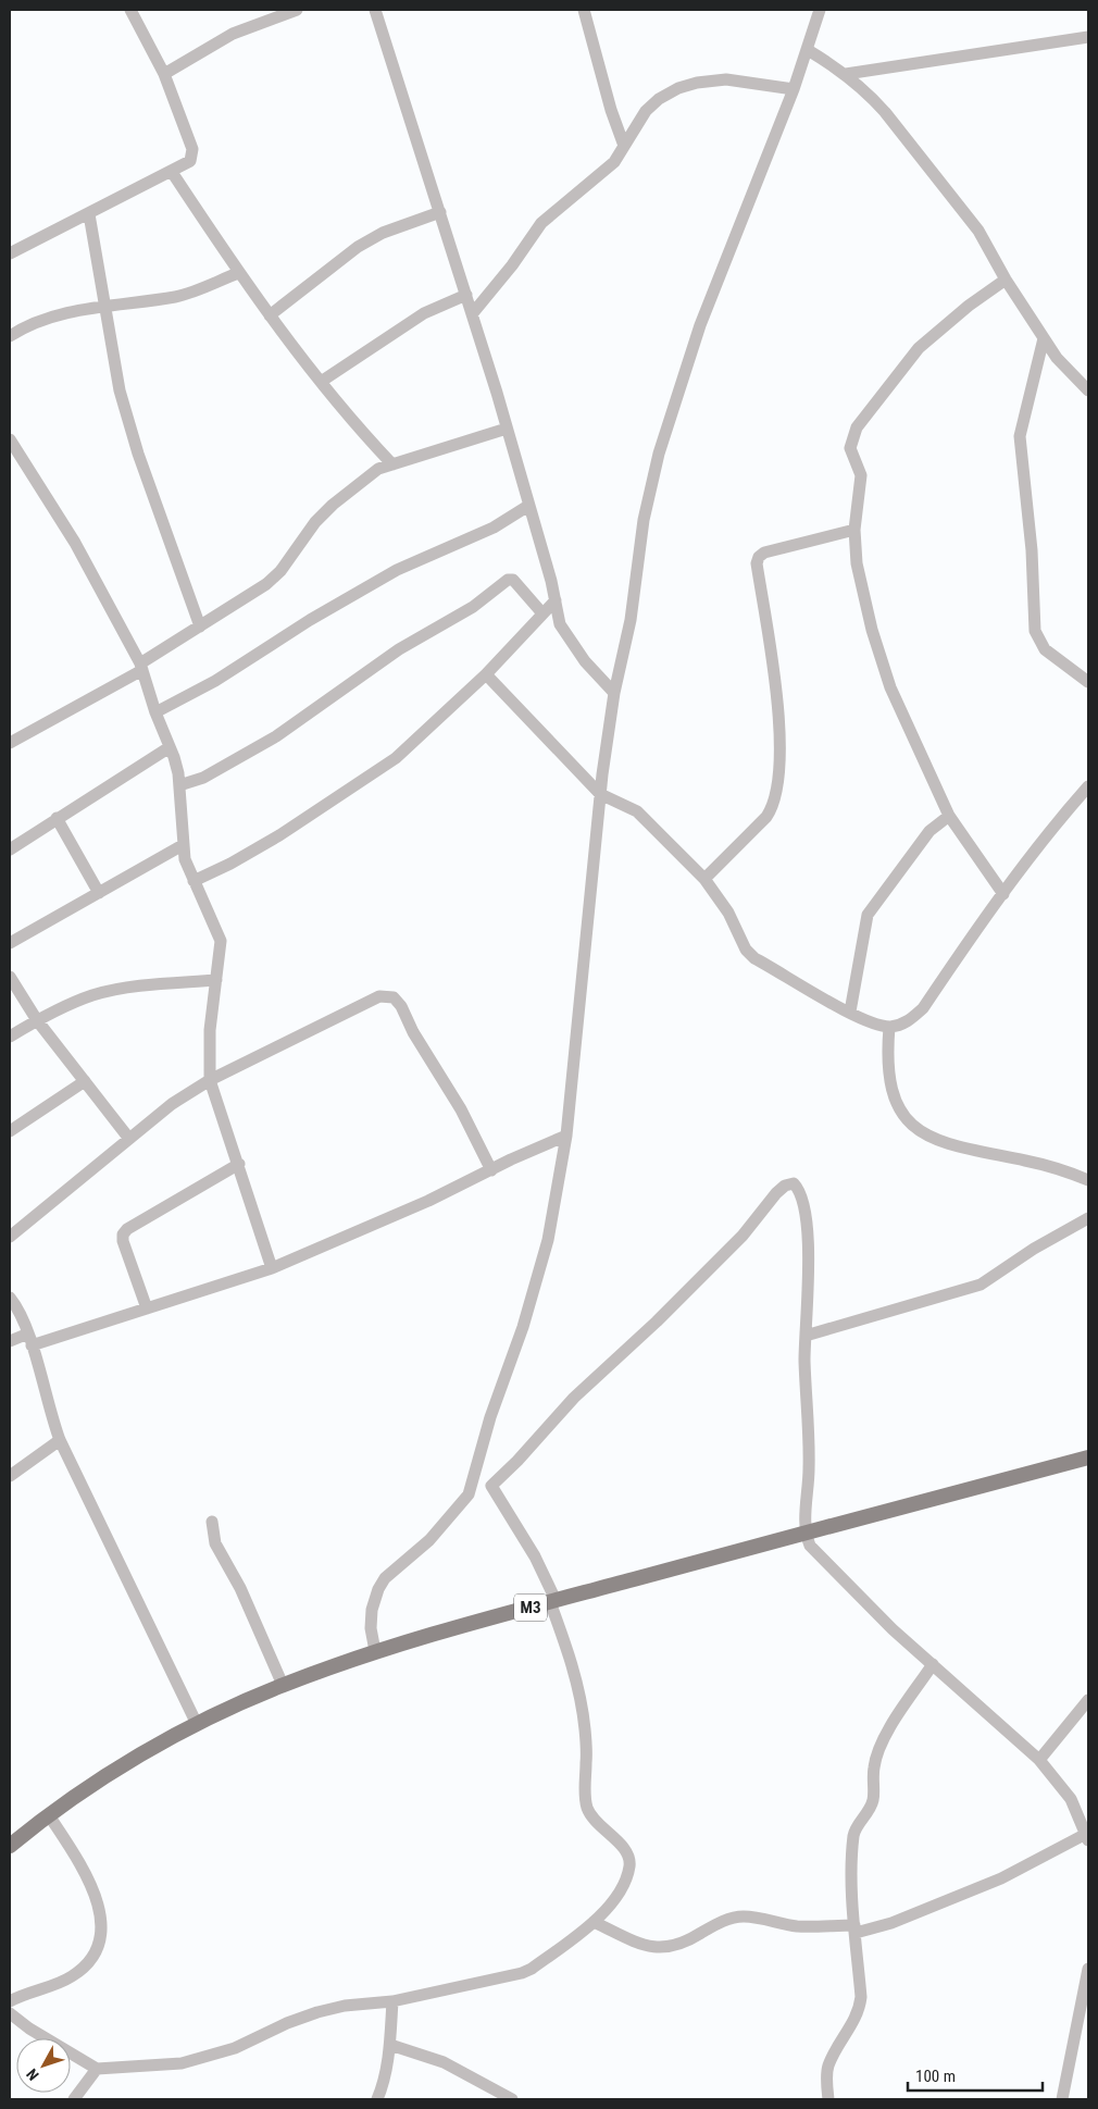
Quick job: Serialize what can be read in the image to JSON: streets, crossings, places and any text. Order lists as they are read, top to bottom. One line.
{"streets":{"main road":["M3"]},"scale_bar":"100 m","north":"bottom left"}
